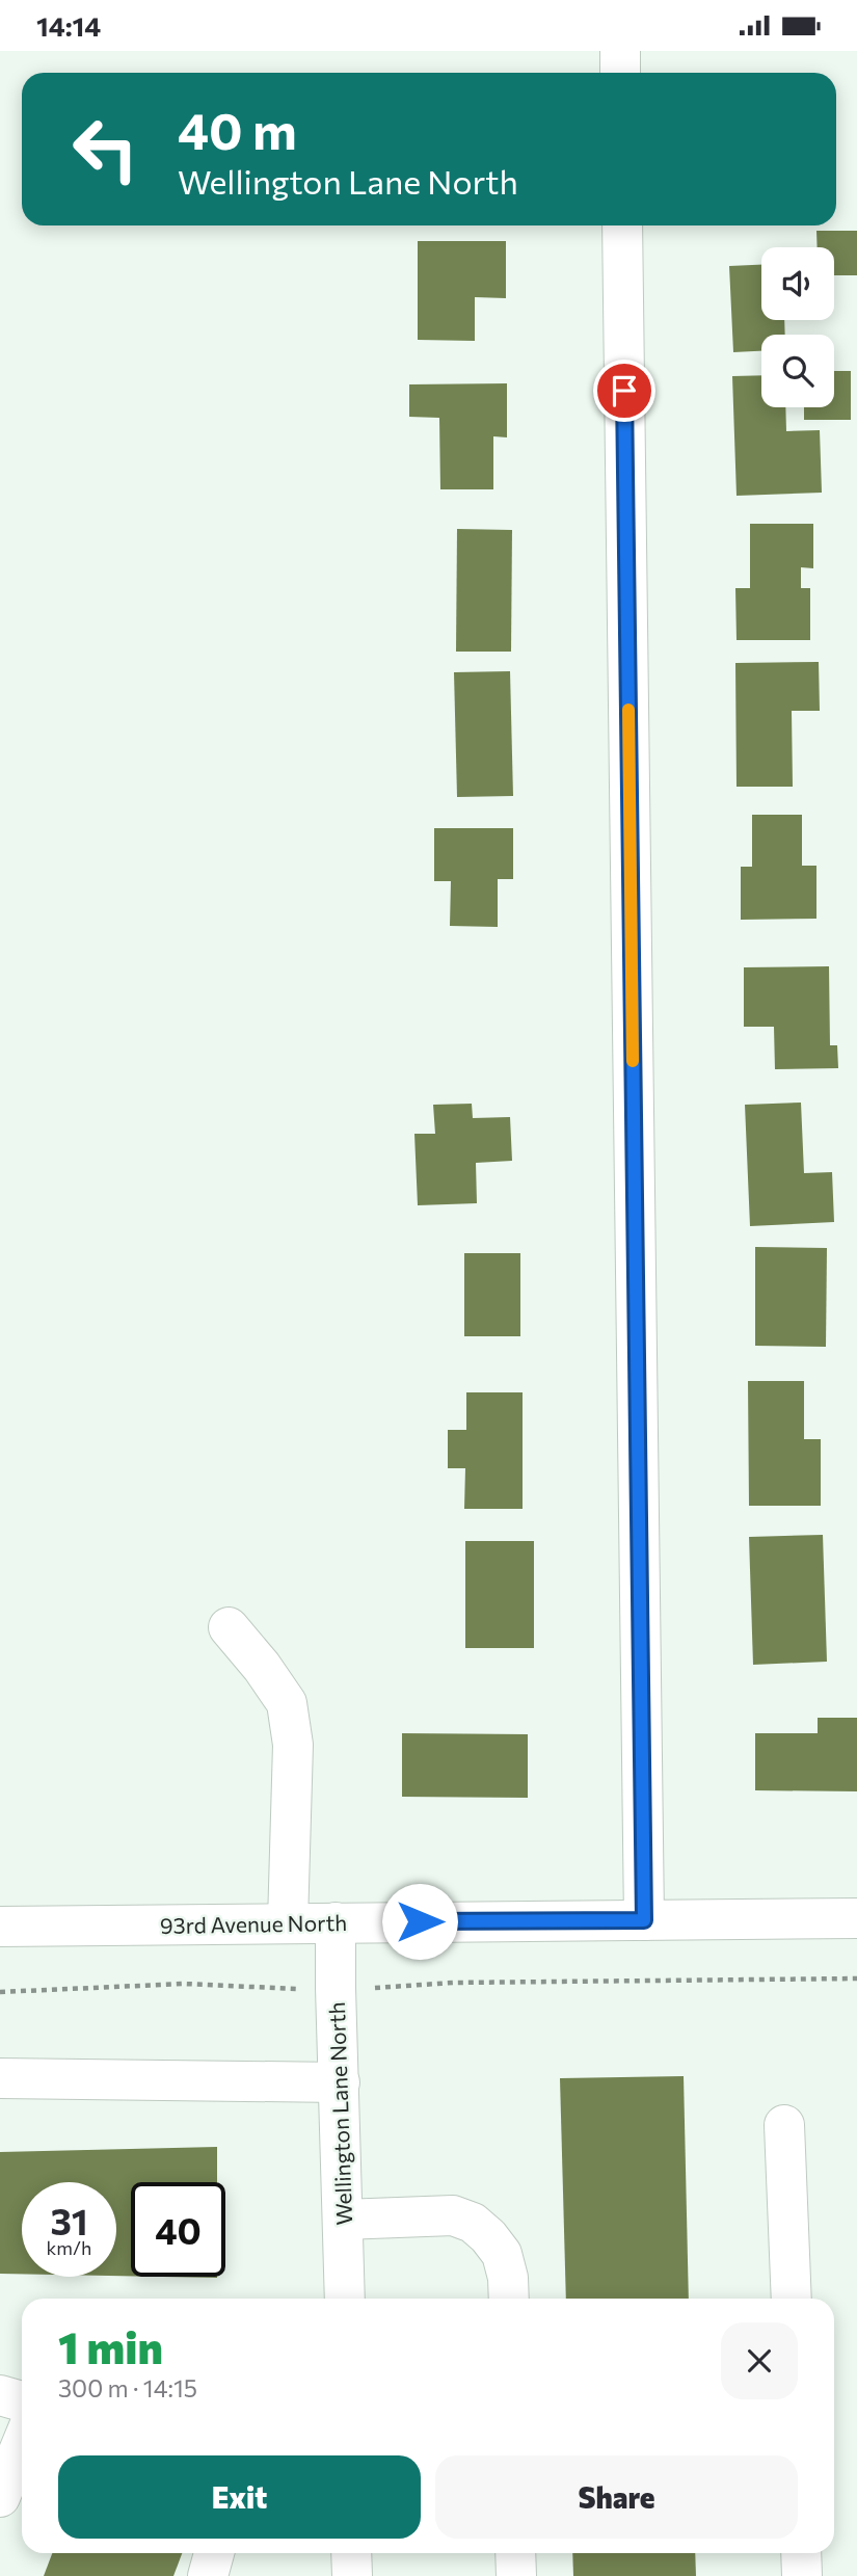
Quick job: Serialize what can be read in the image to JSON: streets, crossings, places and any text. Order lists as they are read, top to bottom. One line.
{"streets":{"street":["93rd Avenue North","Wellington Lane North"]},"crossings":[["93rd Avenue North","Wellington Lane North"]],"page":{"status":"14:14","turn":["40 m","Wellington Lane North"],"speed":"31 km/h","limit":"40","heading":["1 min","300 m · 14:15"],"buttons":["Exit","Share"]}}
